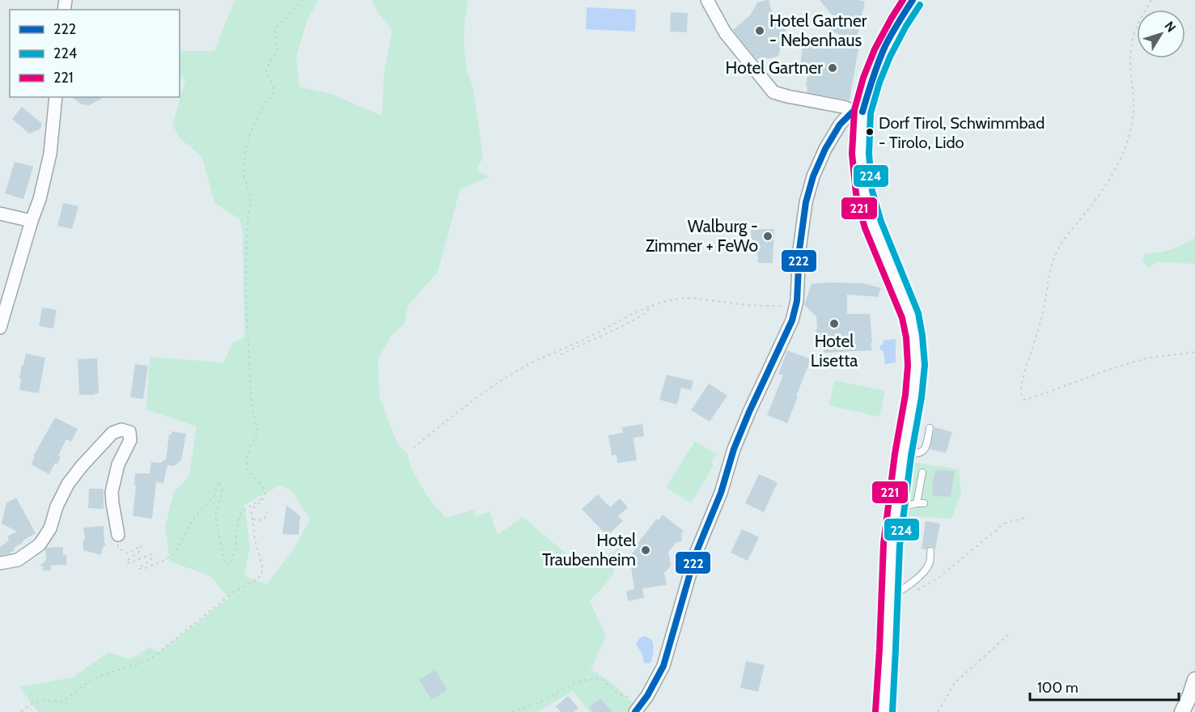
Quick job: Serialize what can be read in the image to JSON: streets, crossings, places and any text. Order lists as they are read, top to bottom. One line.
{"places":["Hotel Gartner - Nebenhaus","Hotel Gartner","Dorf Tirol, Schwimmbad - Tirolo, Lido","Walburg - Zimmer + FeWo","Hotel Lisetta","Hotel Traubenheim"],"lines":["transit line 222","transit line 221","transit line 224"],"legend":["222","224","221"],"scale_bar":"100 m","north":"top right"}
